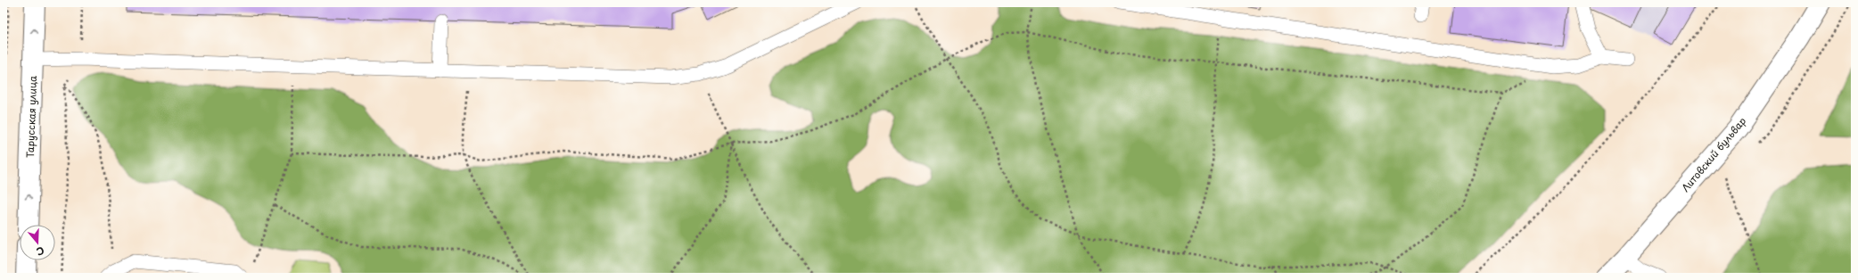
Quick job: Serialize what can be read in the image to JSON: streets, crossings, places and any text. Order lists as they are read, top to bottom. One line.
{"streets":{"main road":["Тарусская улица","Литовский бульвар"]},"one_way":["Тарусская улица"],"north":"bottom"}
